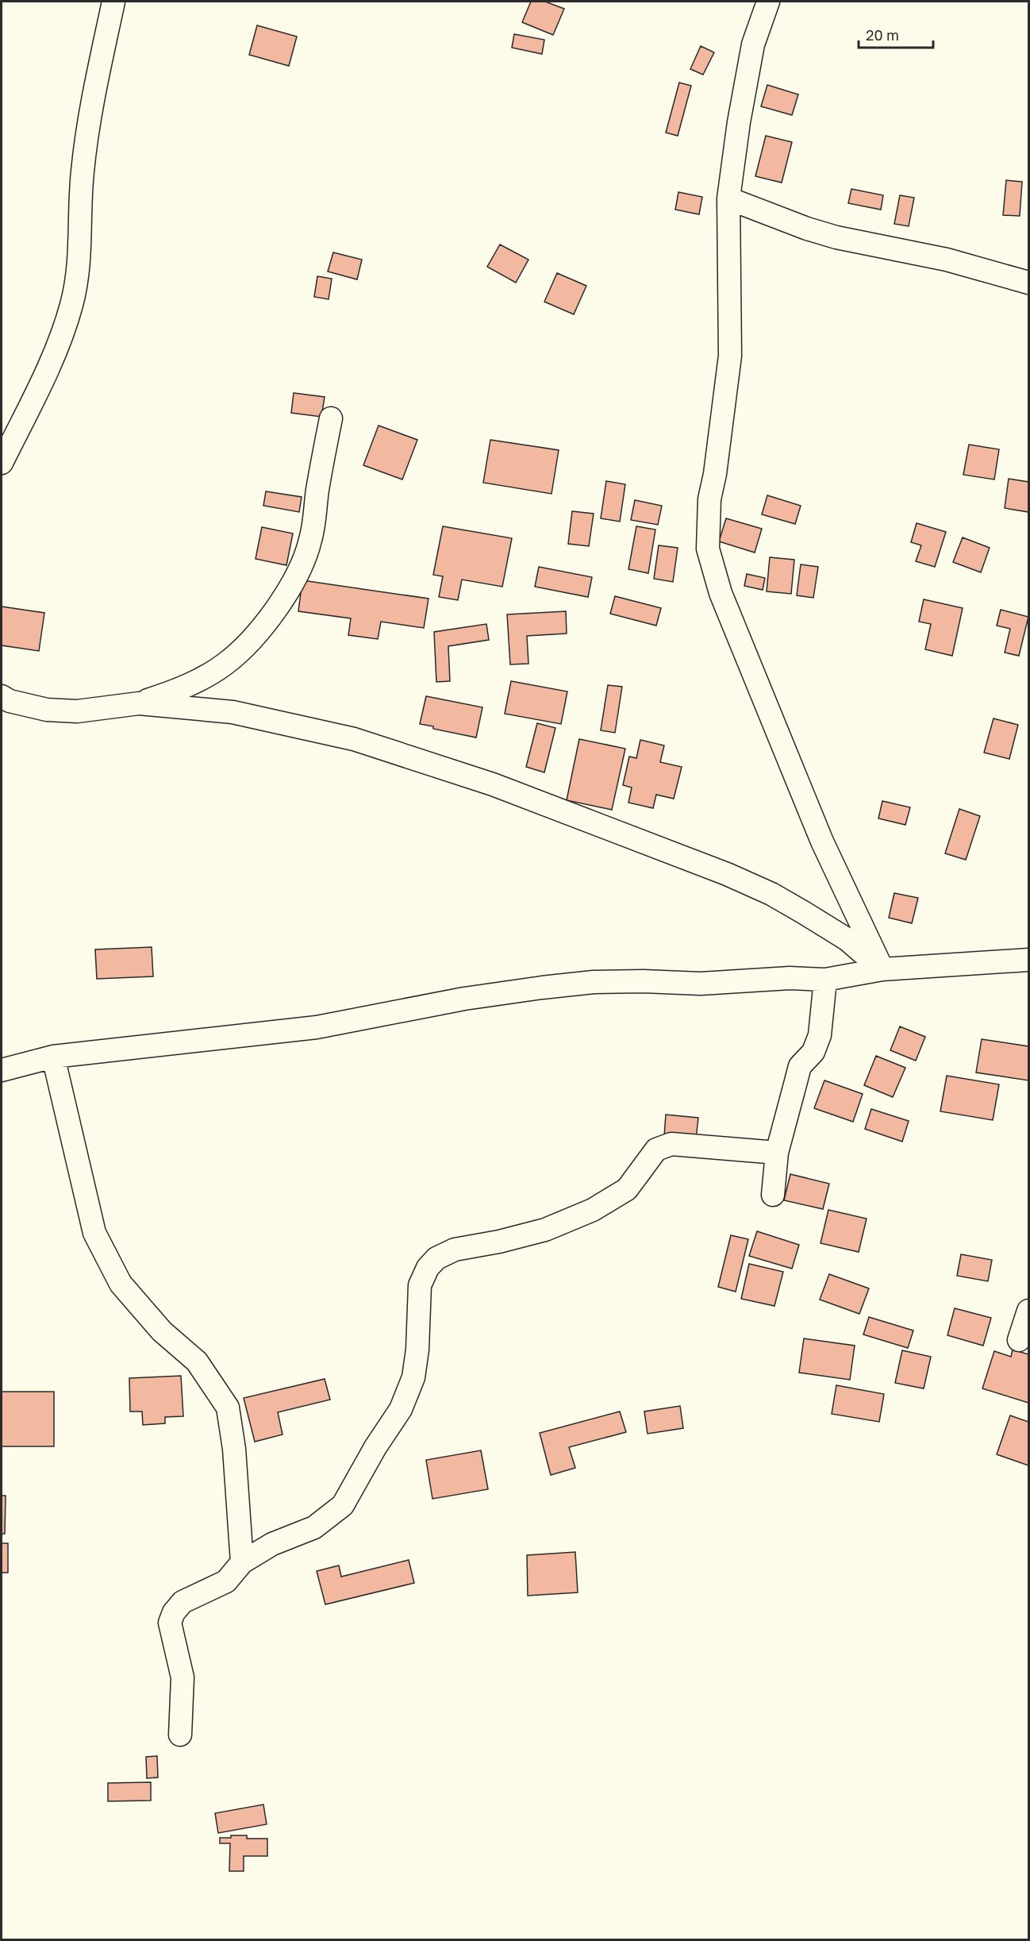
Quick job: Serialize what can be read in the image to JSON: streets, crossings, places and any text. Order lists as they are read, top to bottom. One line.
{"scale_bar":"20 m"}
